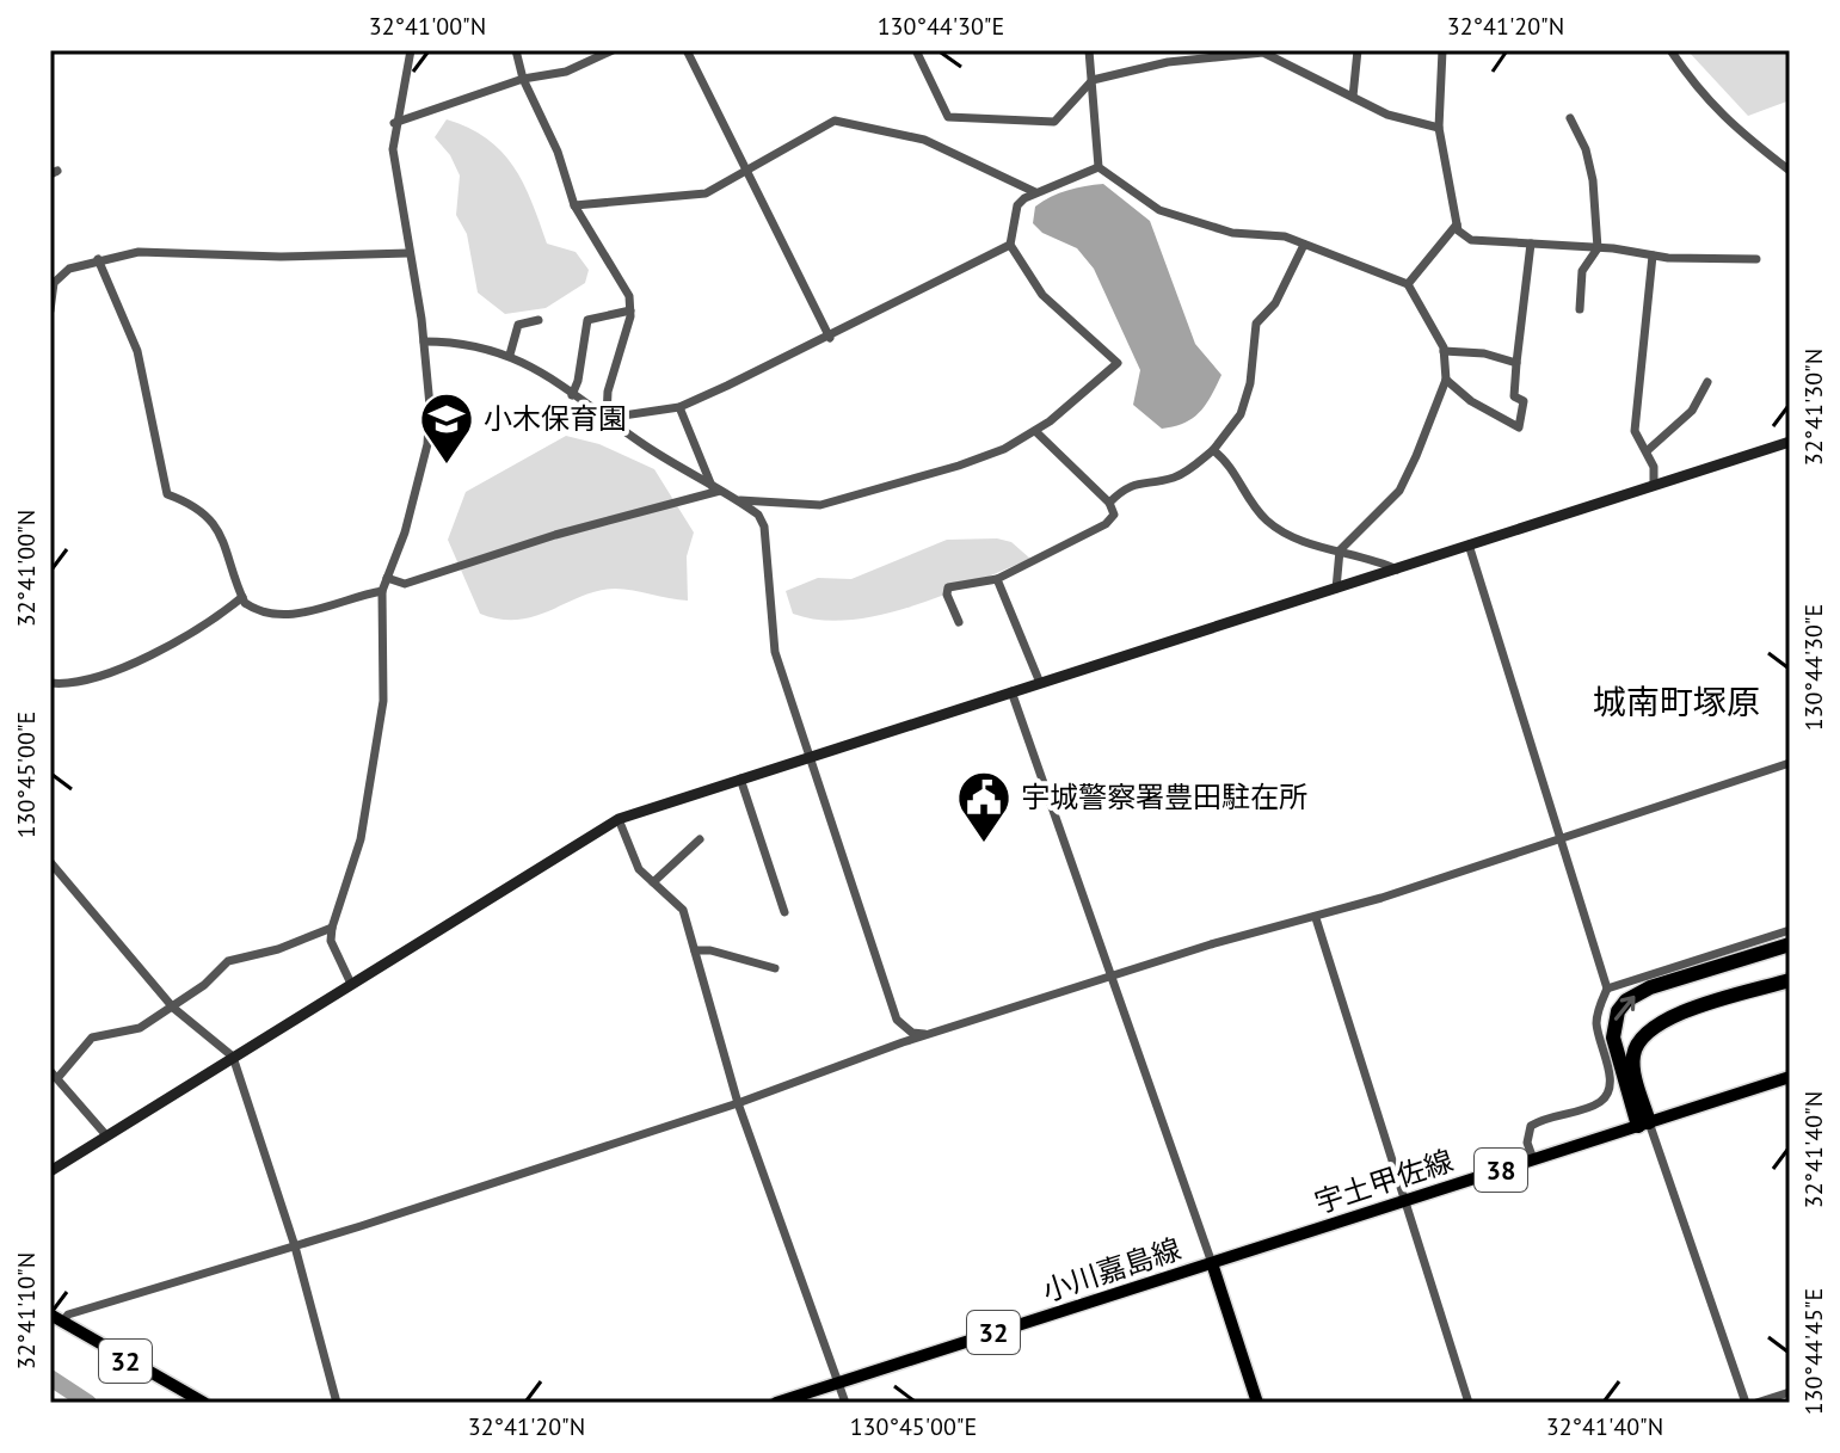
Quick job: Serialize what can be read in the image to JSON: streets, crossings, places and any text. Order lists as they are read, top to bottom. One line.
{"streets":{"main road":["38","宇土甲佐線","小川嘉島線","32"]},"crossings":[["宇土甲佐線","小川嘉島線"]],"districts":["城南町塚原"],"places":{"school or university":["小木保育園"],"public building":["宇城警察署豊田駐在所"]},"coordinates":["32°41'00\"N","130°44'30\"E","32°41'20\"N","32°41'30\"N","130°45'00\"E","32°41'40\"N","32°41'10\"N","130°44'45\"E"]}
